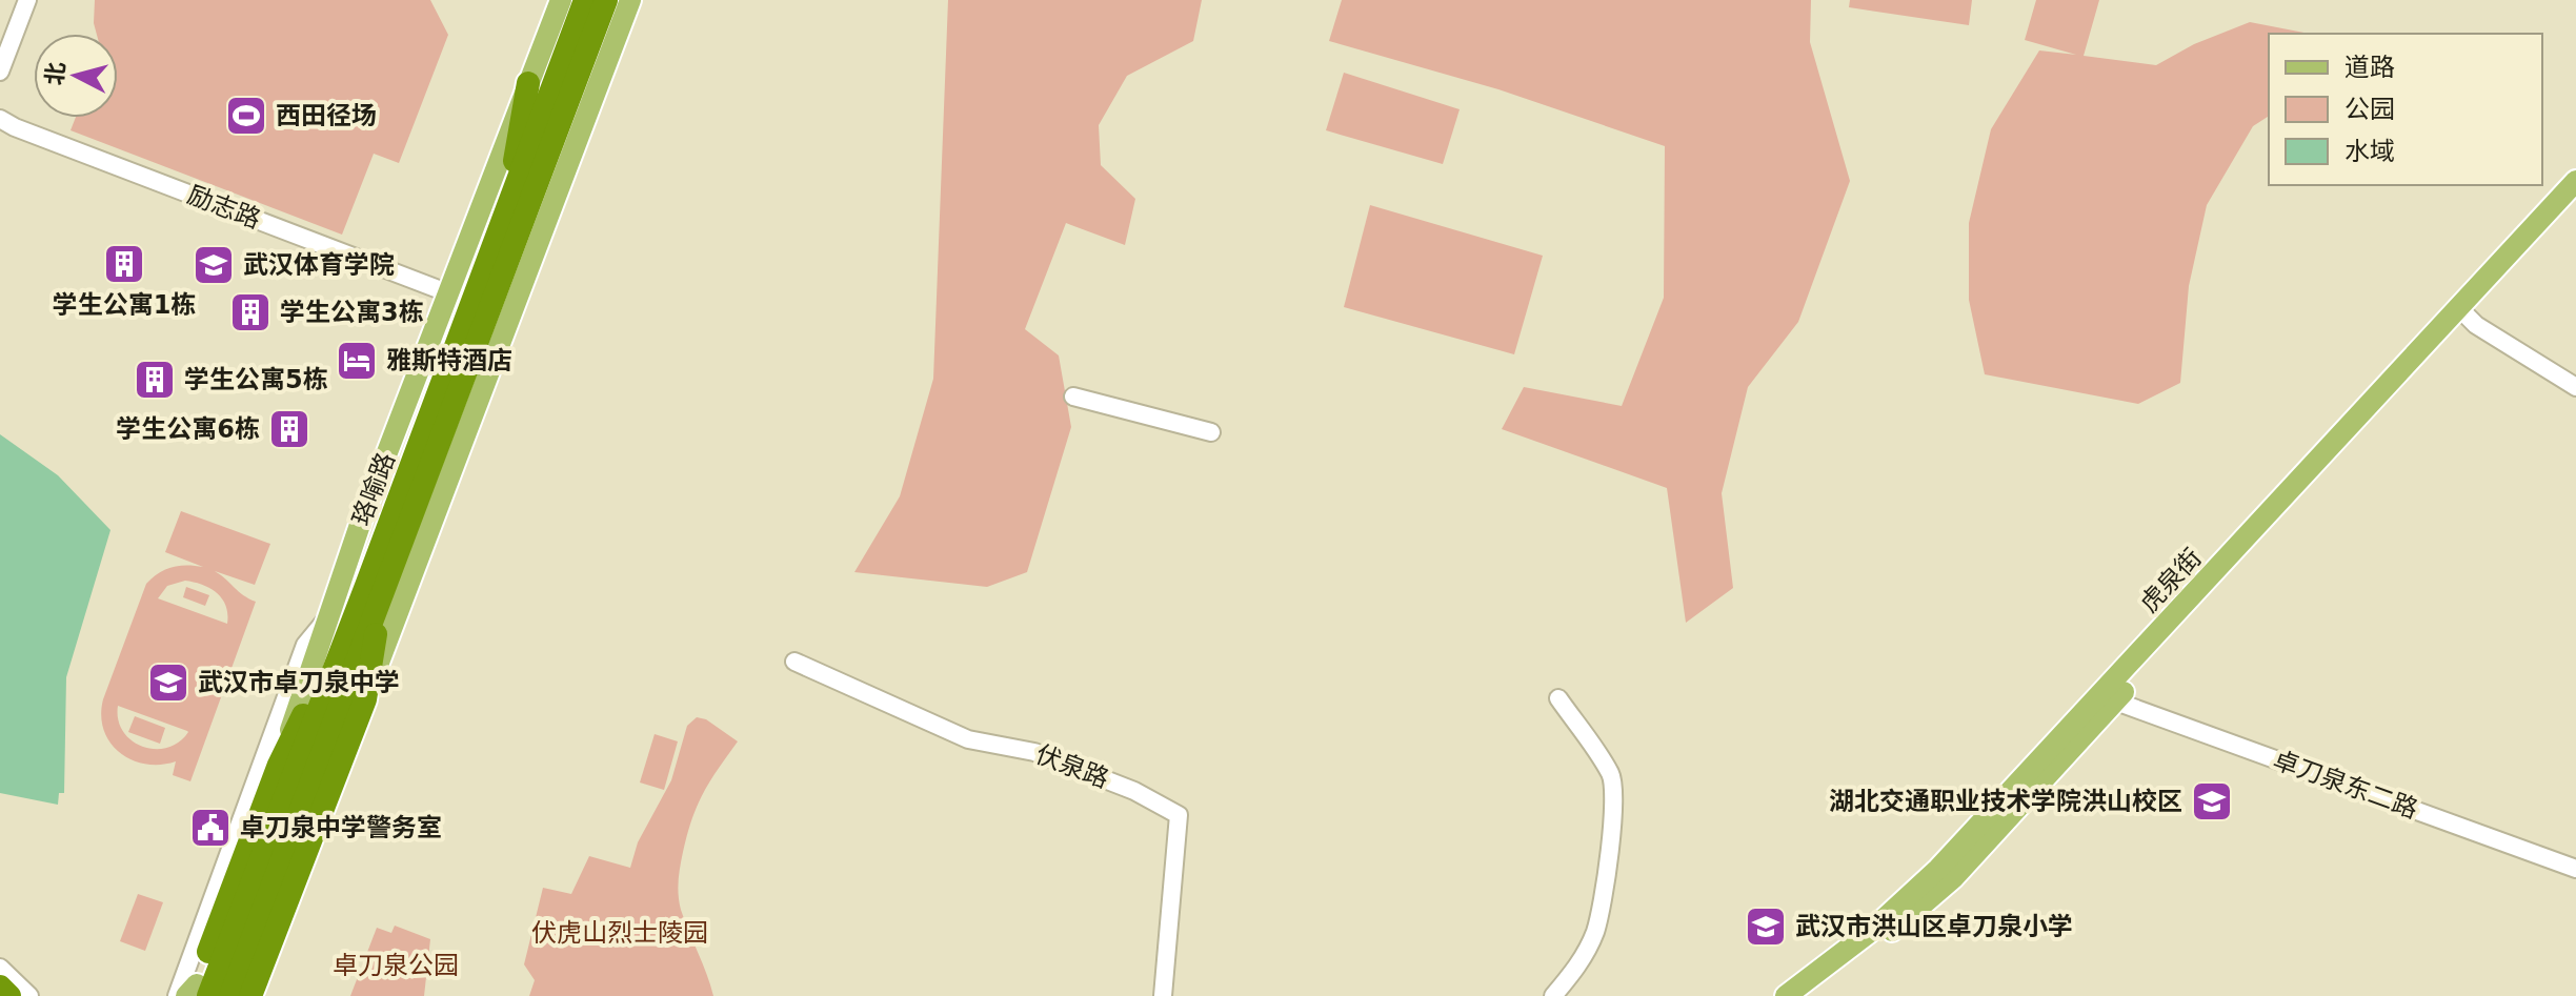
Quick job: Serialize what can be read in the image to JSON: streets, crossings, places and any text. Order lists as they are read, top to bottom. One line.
{"streets":{"highway":["珞喻路"],"main road":["虎泉街"],"street":["励志路","伏泉路","卓刀泉东二路"]},"crossings":[["虎泉街","卓刀泉东二路"]],"parks":["伏虎山烈士陵园","卓刀泉公园"],"places":{"sports":["西田径场"],"building":["学生公寓1栋","学生公寓3栋","学生公寓5栋","学生公寓6栋"],"school or university":["武汉体育学院","武汉市卓刀泉中学","湖北交通职业技术学院洪山校区","武汉市洪山区卓刀泉小学"],"hotel":["雅斯特酒店"],"public building":["卓刀泉中学警务室"]},"legend":["道路","公园","水域"],"north":"left"}
